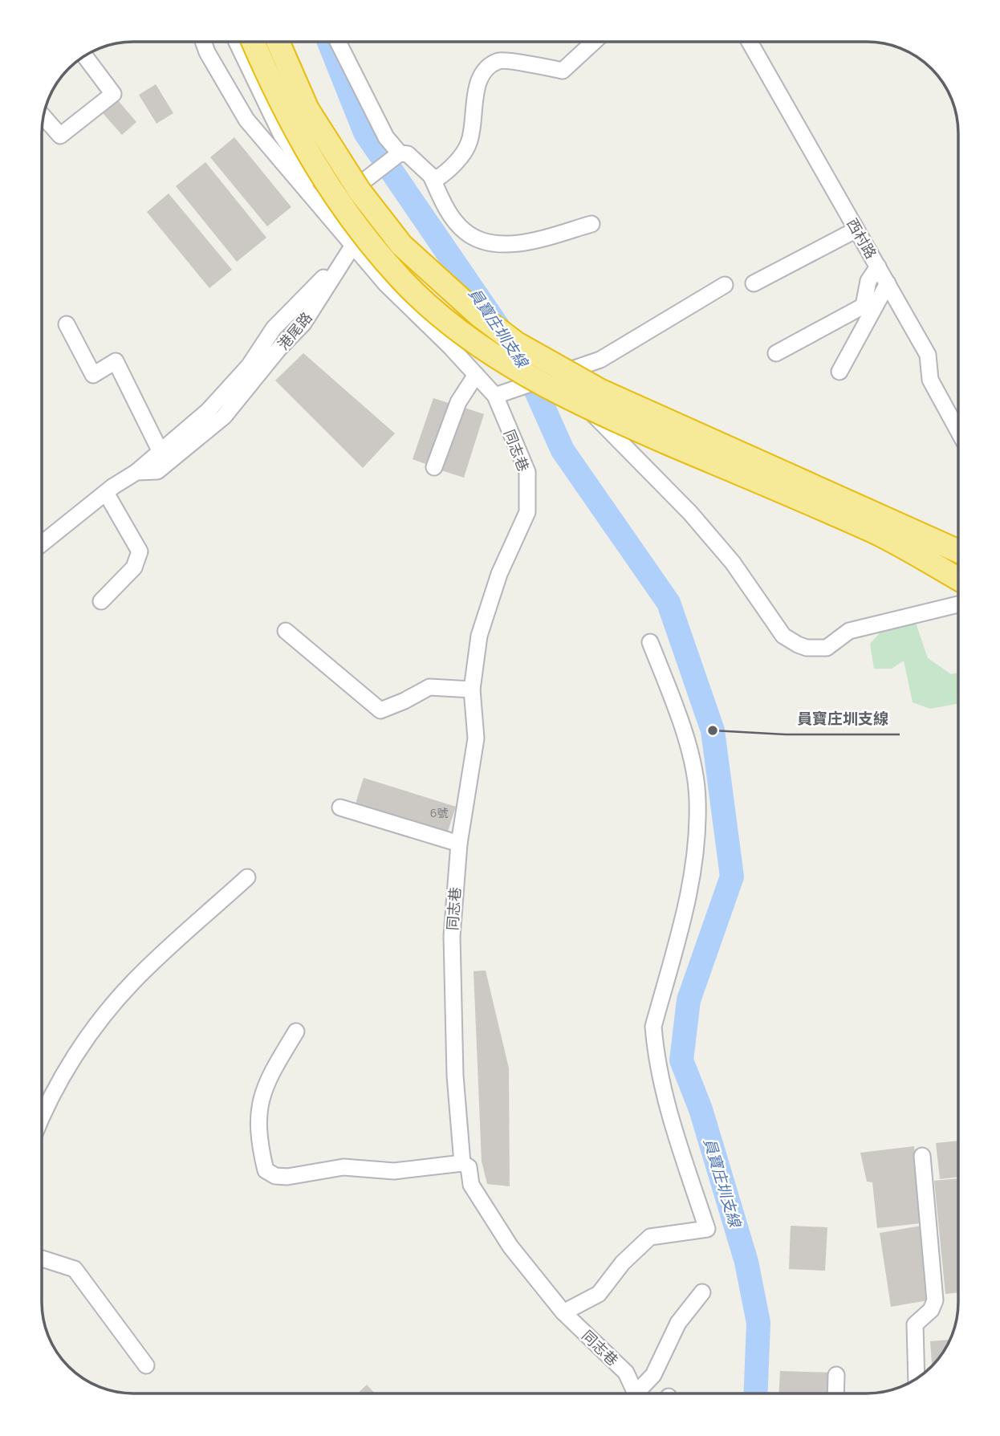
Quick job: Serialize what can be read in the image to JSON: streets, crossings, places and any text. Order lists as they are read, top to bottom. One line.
{"streets":{"street":["西村路","港尾路","同志巷"]},"crossings":[["港尾路","同志巷"]],"water":["員寶庄圳支線"],"places":["員寶庄圳支線"],"house_numbers":["6號"]}
